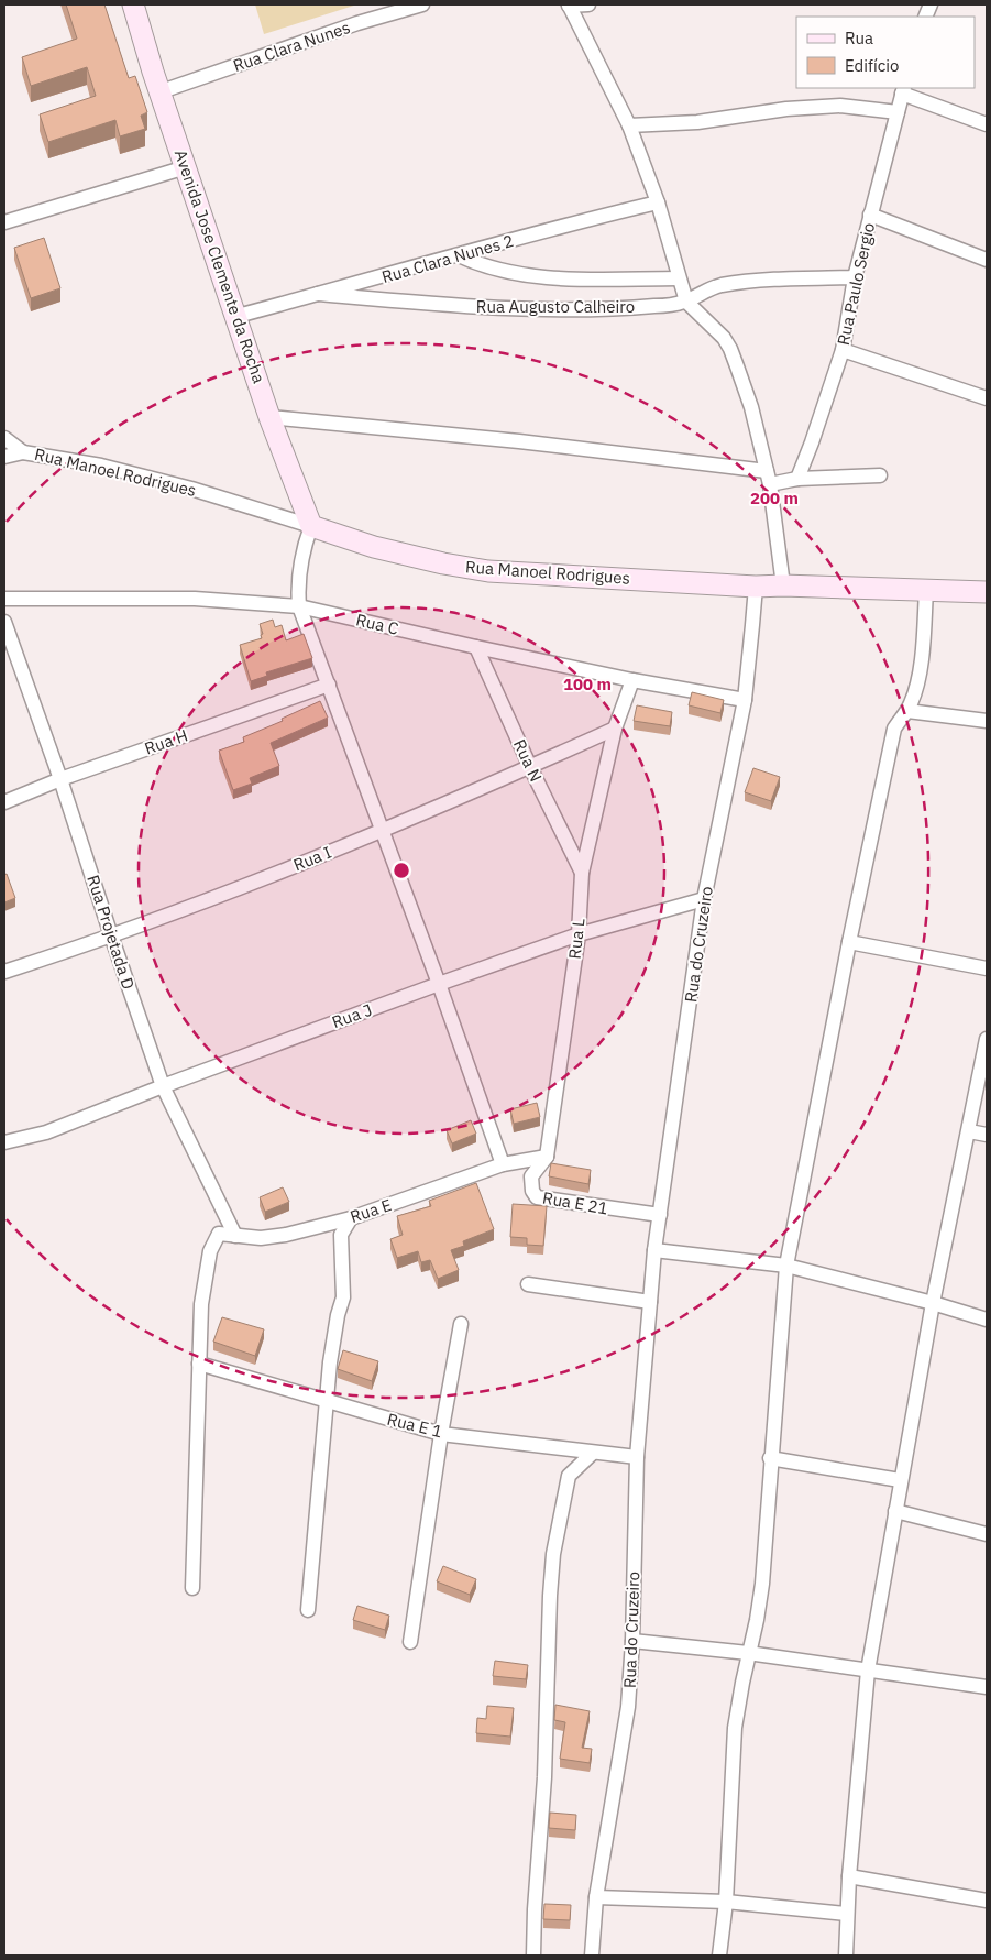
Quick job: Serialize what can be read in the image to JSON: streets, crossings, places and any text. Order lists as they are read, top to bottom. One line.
{"streets":{"street":["Rua Clara Nunes","Rua Clara Nunes 2","Avenida Jose Clemente da Rocha","Rua Paulo Sergio","Rua Augusto Calheiro","Rua Manoel Rodrigues","Rua C","Rua H","Rua N","Rua I","Rua Projetada D","Rua L","Rua do Cruzeiro","Rua J","Rua E 21","Rua E","Rua E 1"]},"crossings":[["Rua Clara Nunes","Avenida Jose Clemente da Rocha"],["Rua Clara Nunes 2","Avenida Jose Clemente da Rocha"],["Rua Clara Nunes 2","Rua Augusto Calheiro"],["Avenida Jose Clemente da Rocha","Rua Manoel Rodrigues"],["Rua Paulo Sergio","Rua Augusto Calheiro"],["Rua Manoel Rodrigues","Rua do Cruzeiro"],["Rua C","Rua N"],["Rua C","Rua L"],["Rua C","Rua do Cruzeiro"],["Rua H","Rua Projetada D"],["Rua N","Rua I"],["Rua N","Rua L"],["Rua I","Rua Projetada D"],["Rua I","Rua L"],["Rua Projetada D","Rua J"],["Rua Projetada D","Rua E"],["Rua L","Rua J"],["Rua L","Rua E 21"],["Rua do Cruzeiro","Rua J"],["Rua do Cruzeiro","Rua E 21"],["Rua do Cruzeiro","Rua E 1"]],"legend":["Rua","Edifício"],"rings":["200 m","100 m"]}
